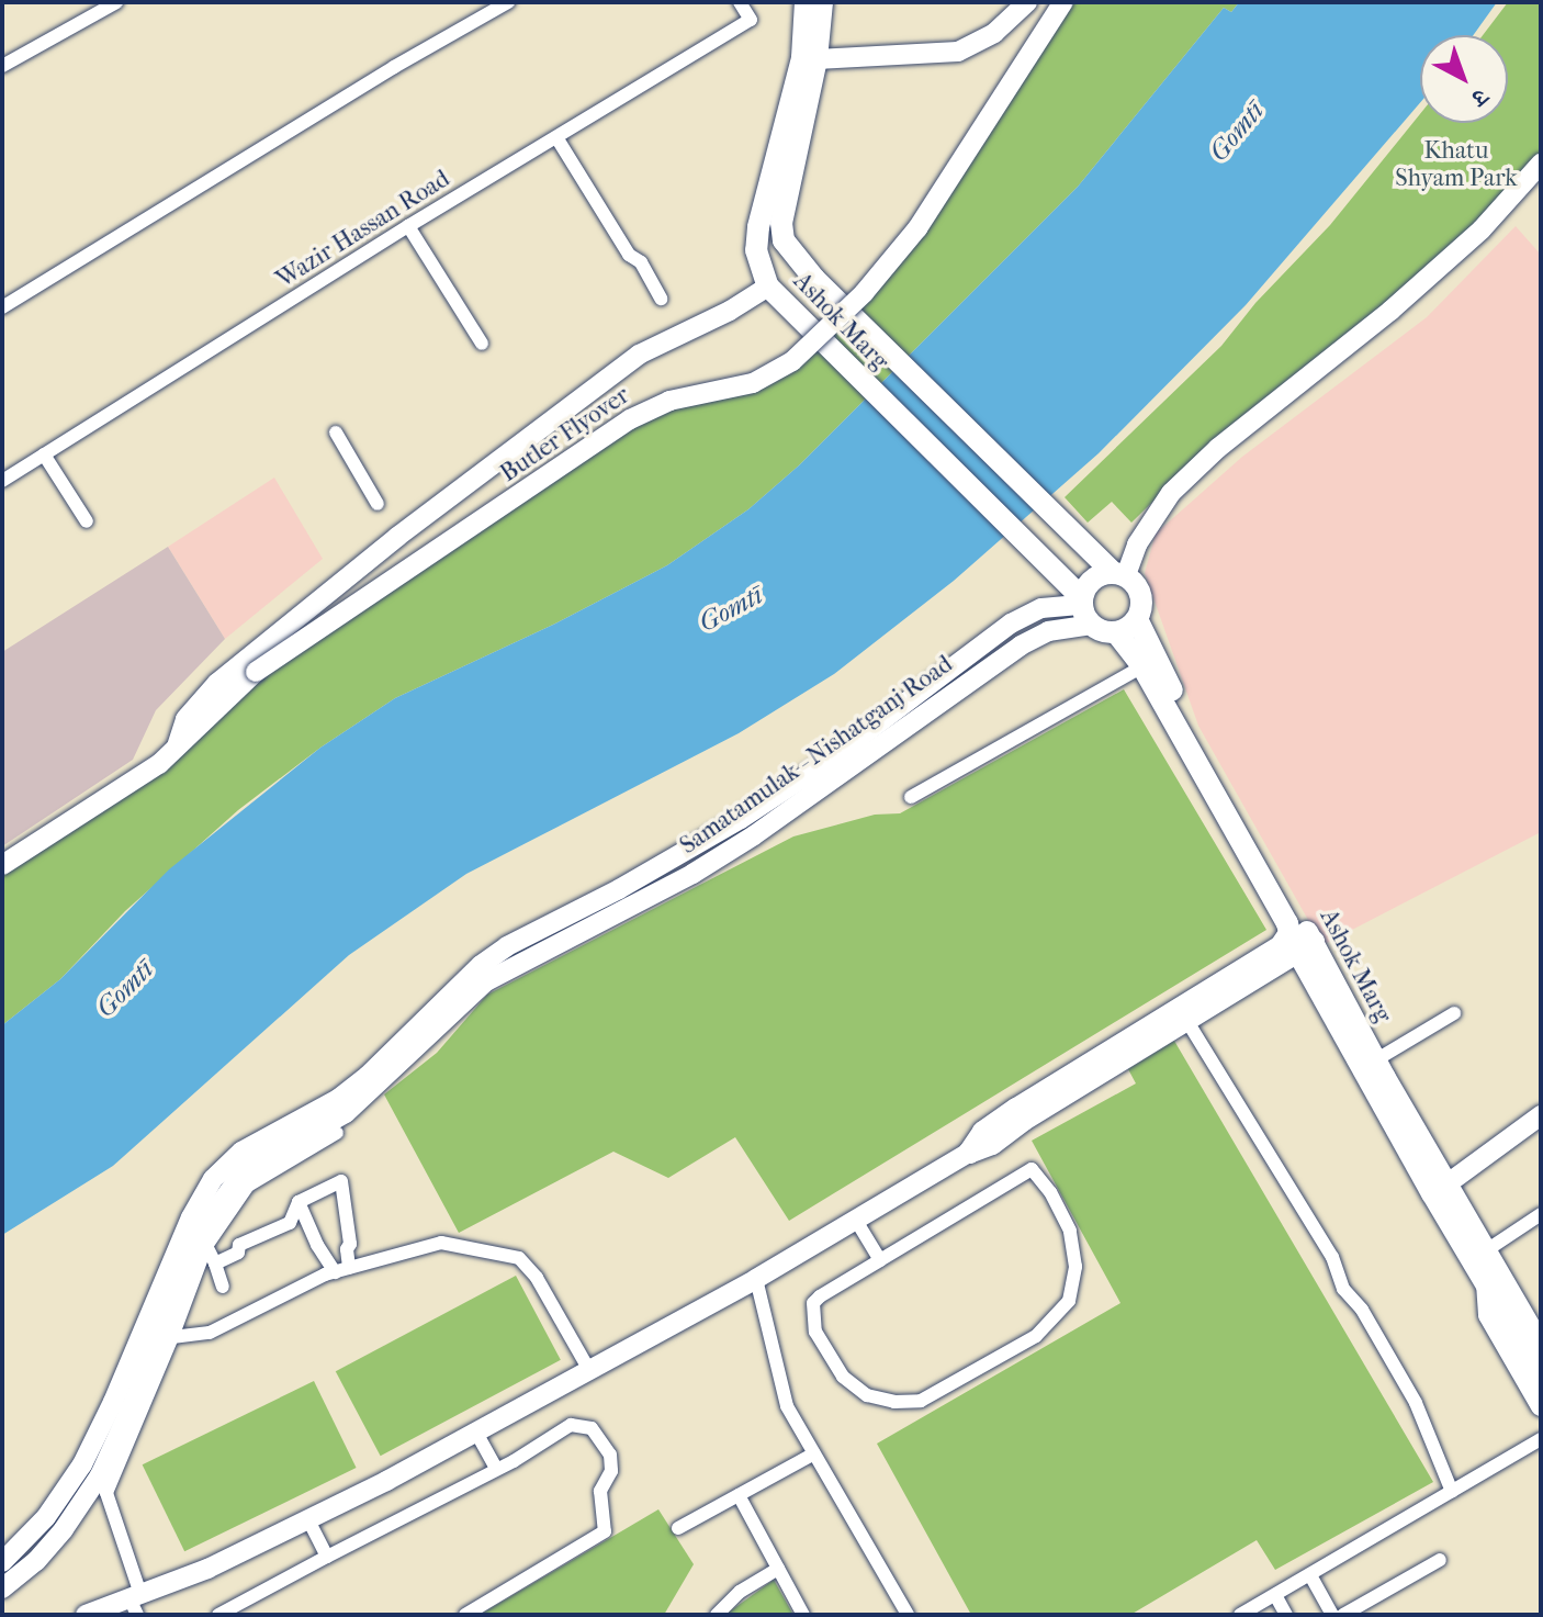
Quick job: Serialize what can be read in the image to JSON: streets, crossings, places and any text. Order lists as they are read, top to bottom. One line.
{"streets":{"main road":["Ashok Marg"],"street":["Wazir Hassan Road","Butler Flyover","Samatamulak - Nishatganj Road"]},"crossings":[["Ashok Marg","Samatamulak - Nishatganj Road"]],"water":["Gomtī"],"parks":["Khatu Shyam Park"],"north":"bottom right"}
